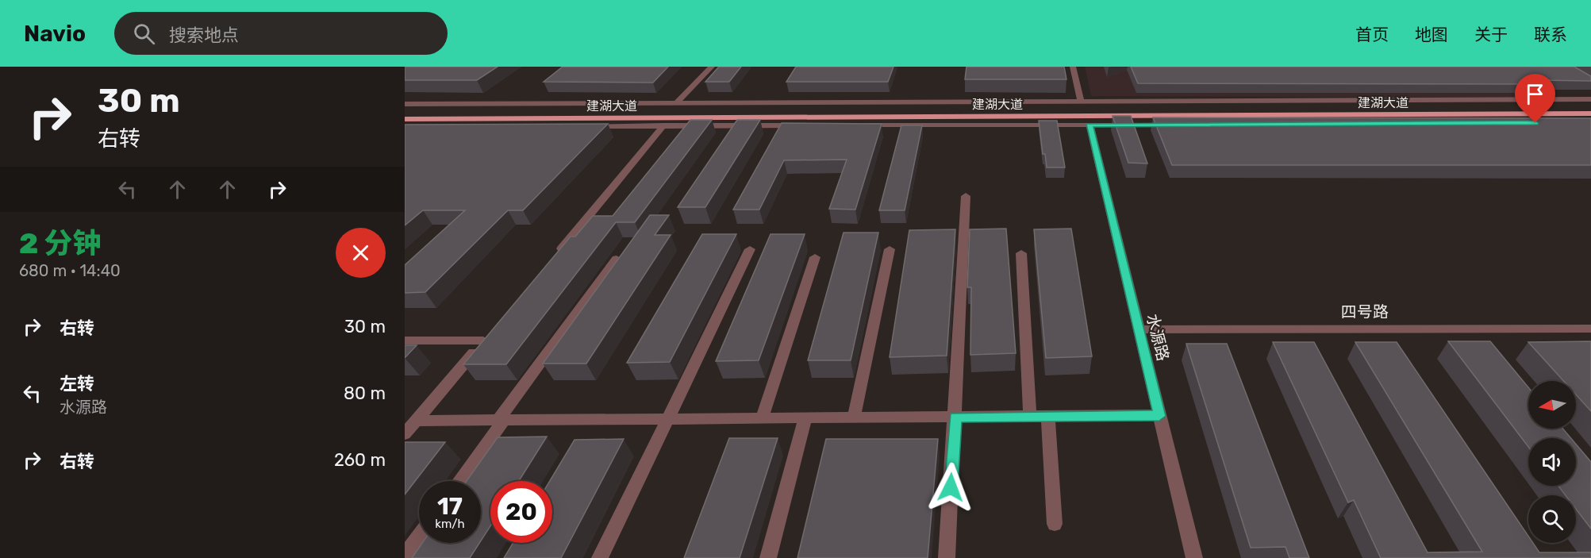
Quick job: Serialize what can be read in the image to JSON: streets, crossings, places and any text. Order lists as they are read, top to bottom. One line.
{"streets":{"main road":["建湖大道"],"street":["四号路","水源路"]},"crossings":[["四号路","水源路"]],"north":"left","page":{"header":"Navio","search":"搜索地点","nav":["首页","地图","关于","联系"],"turn":["30 m","右转"],"heading":["2 分钟","680 m · 14:40"],"list":[{"name":"右转","value":"30 m"},{"name":"左转","note":"水源路","value":"80 m"},{"name":"右转","value":"260 m"}],"speed":"17 km/h","limit":"20"}}
